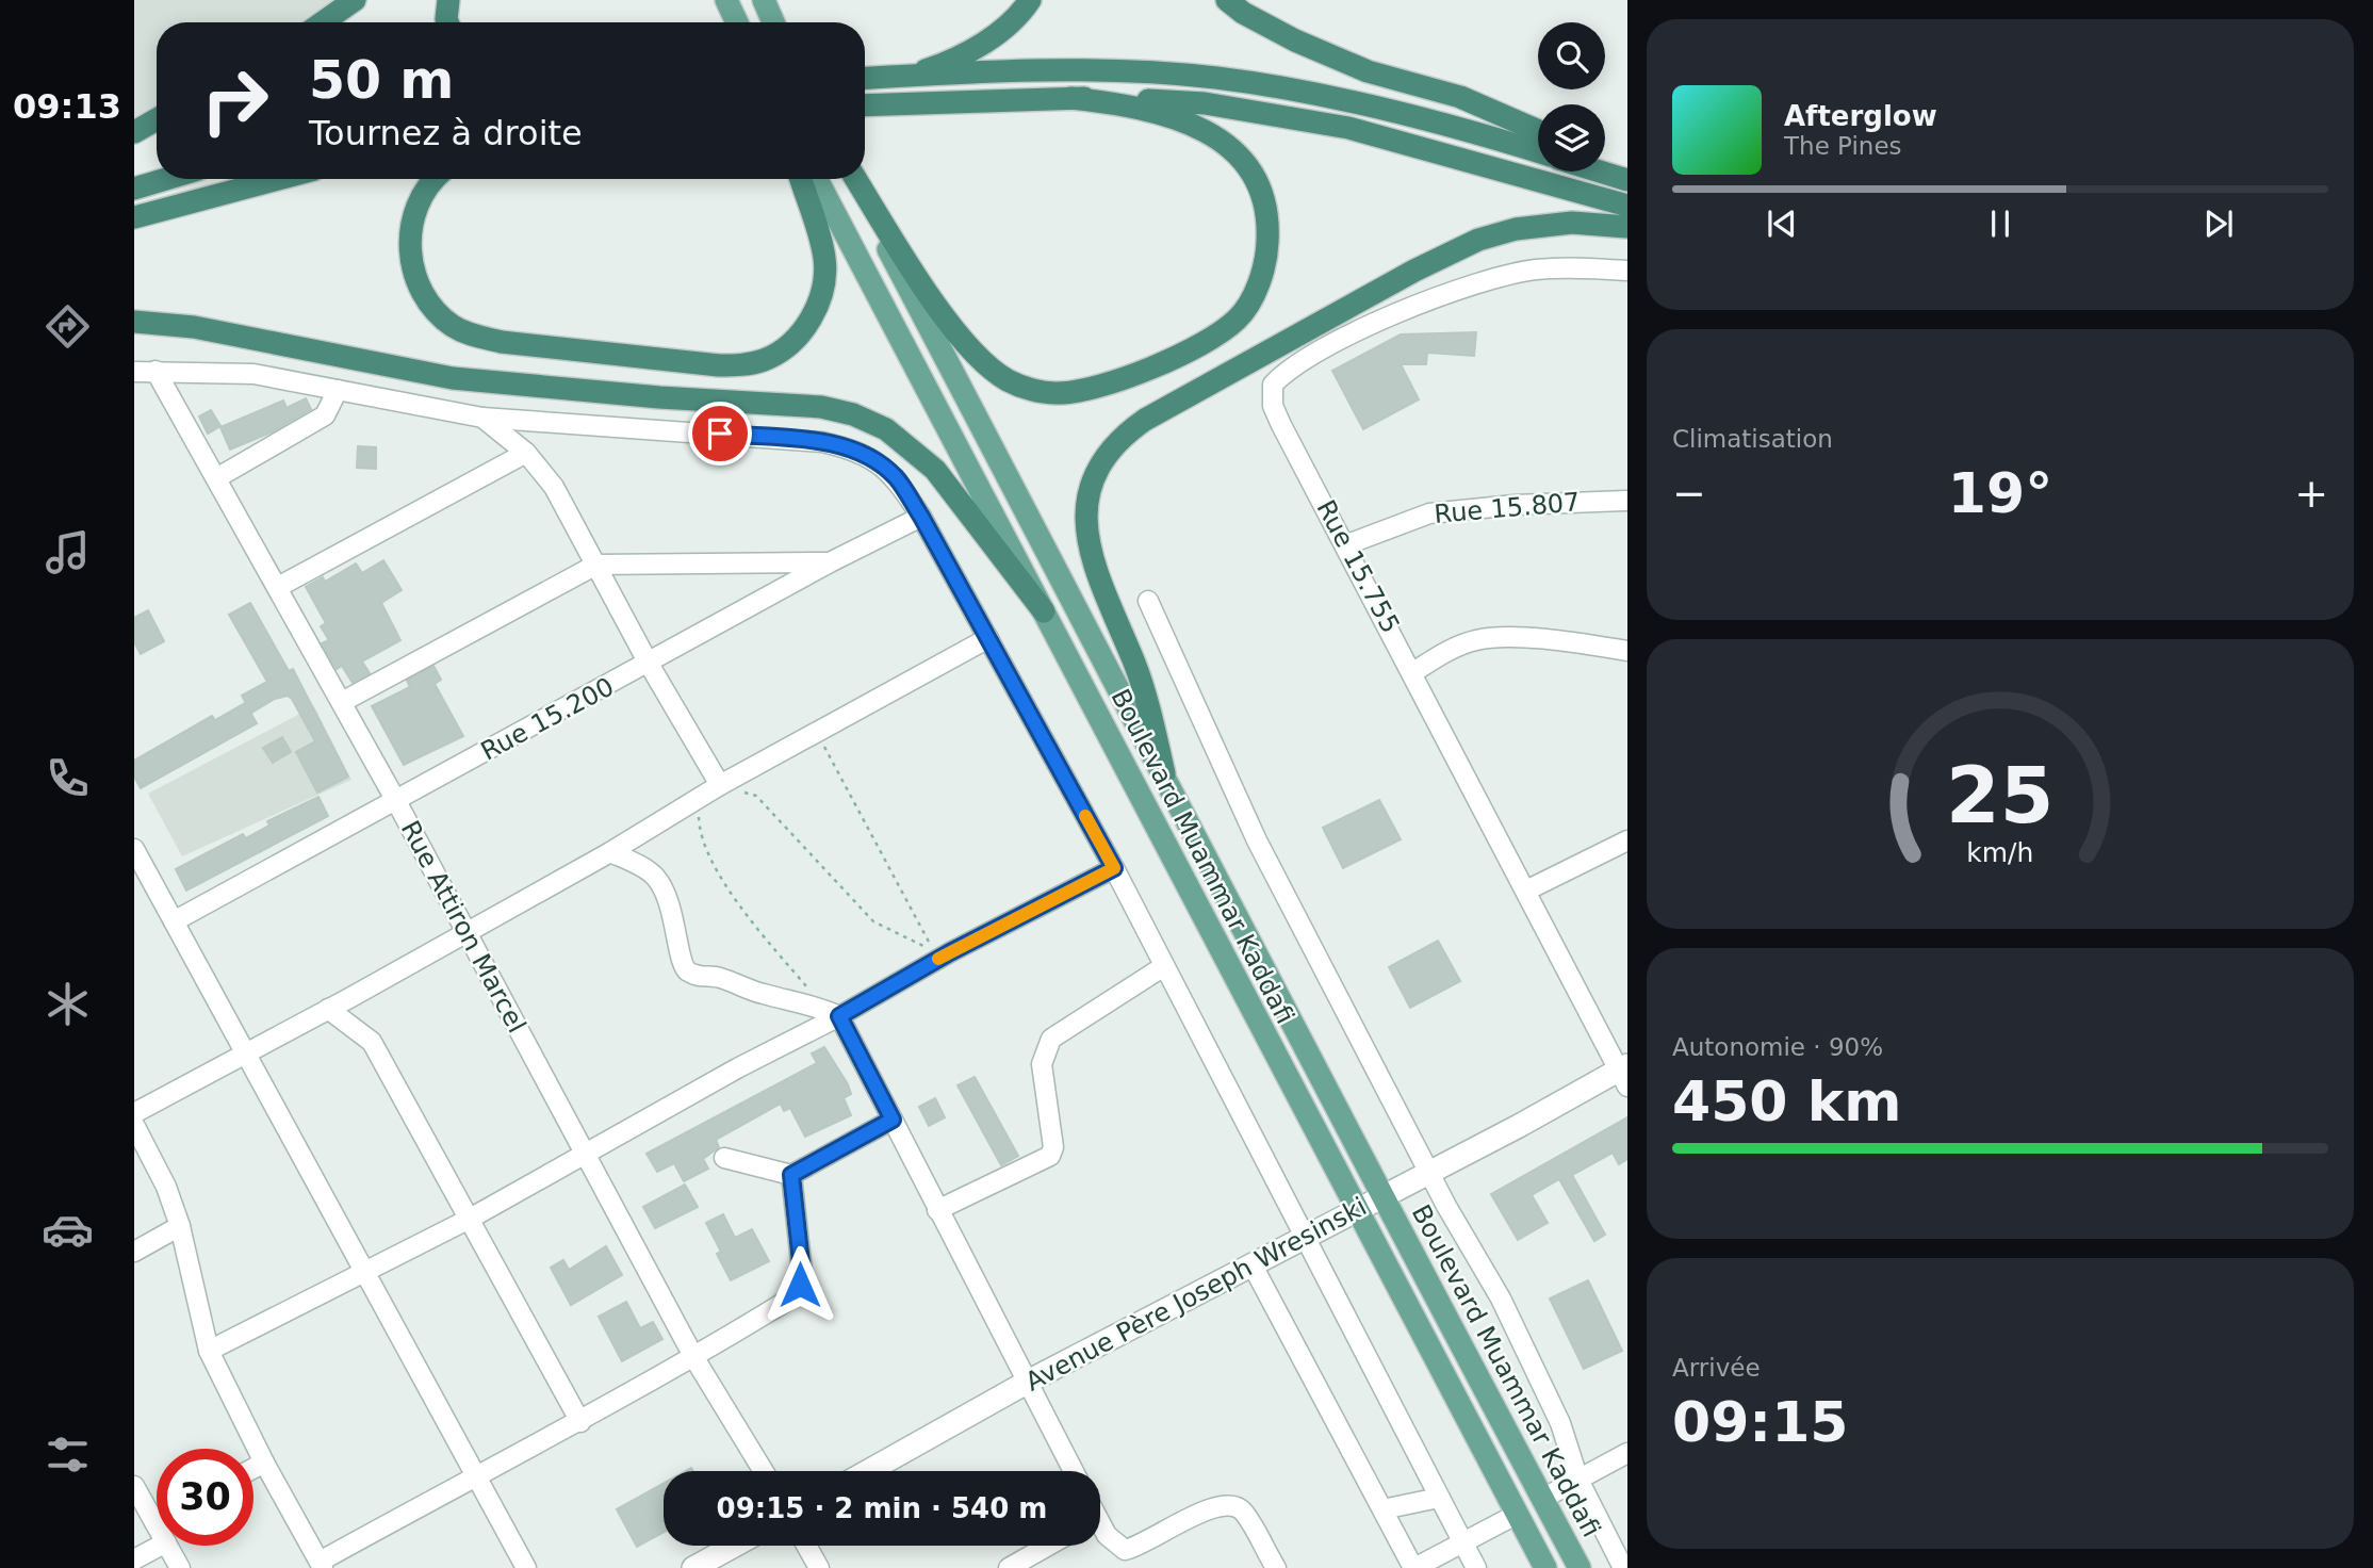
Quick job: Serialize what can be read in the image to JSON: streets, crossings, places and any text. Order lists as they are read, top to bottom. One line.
{"streets":{"main road":["Boulevard Muammar Kaddafi"],"street":["Rue 15.807","Rue 15.755","Rue 15.200","Rue Attiron Marcel","Avenue Père Joseph Wresinski"]},"crossings":[["Rue 15.807","Rue 15.755"],["Rue 15.755","Avenue Père Joseph Wresinski"],["Rue 15.200","Rue Attiron Marcel"],["Boulevard Muammar Kaddafi","Avenue Père Joseph Wresinski"]],"page":{"tabs":"09:13","turn":["50 m","Tournez à droite"],"song":["Afterglow","The Pines"],"tile":["Climatisation",["Autonomie · 90%","450 km"],["Arrivée","09:15"]],"heat":["−","19°","+"],"limit":"30","trip":"09:15 · 2 min · 540 m","gauge":["25","km/h"]}}
